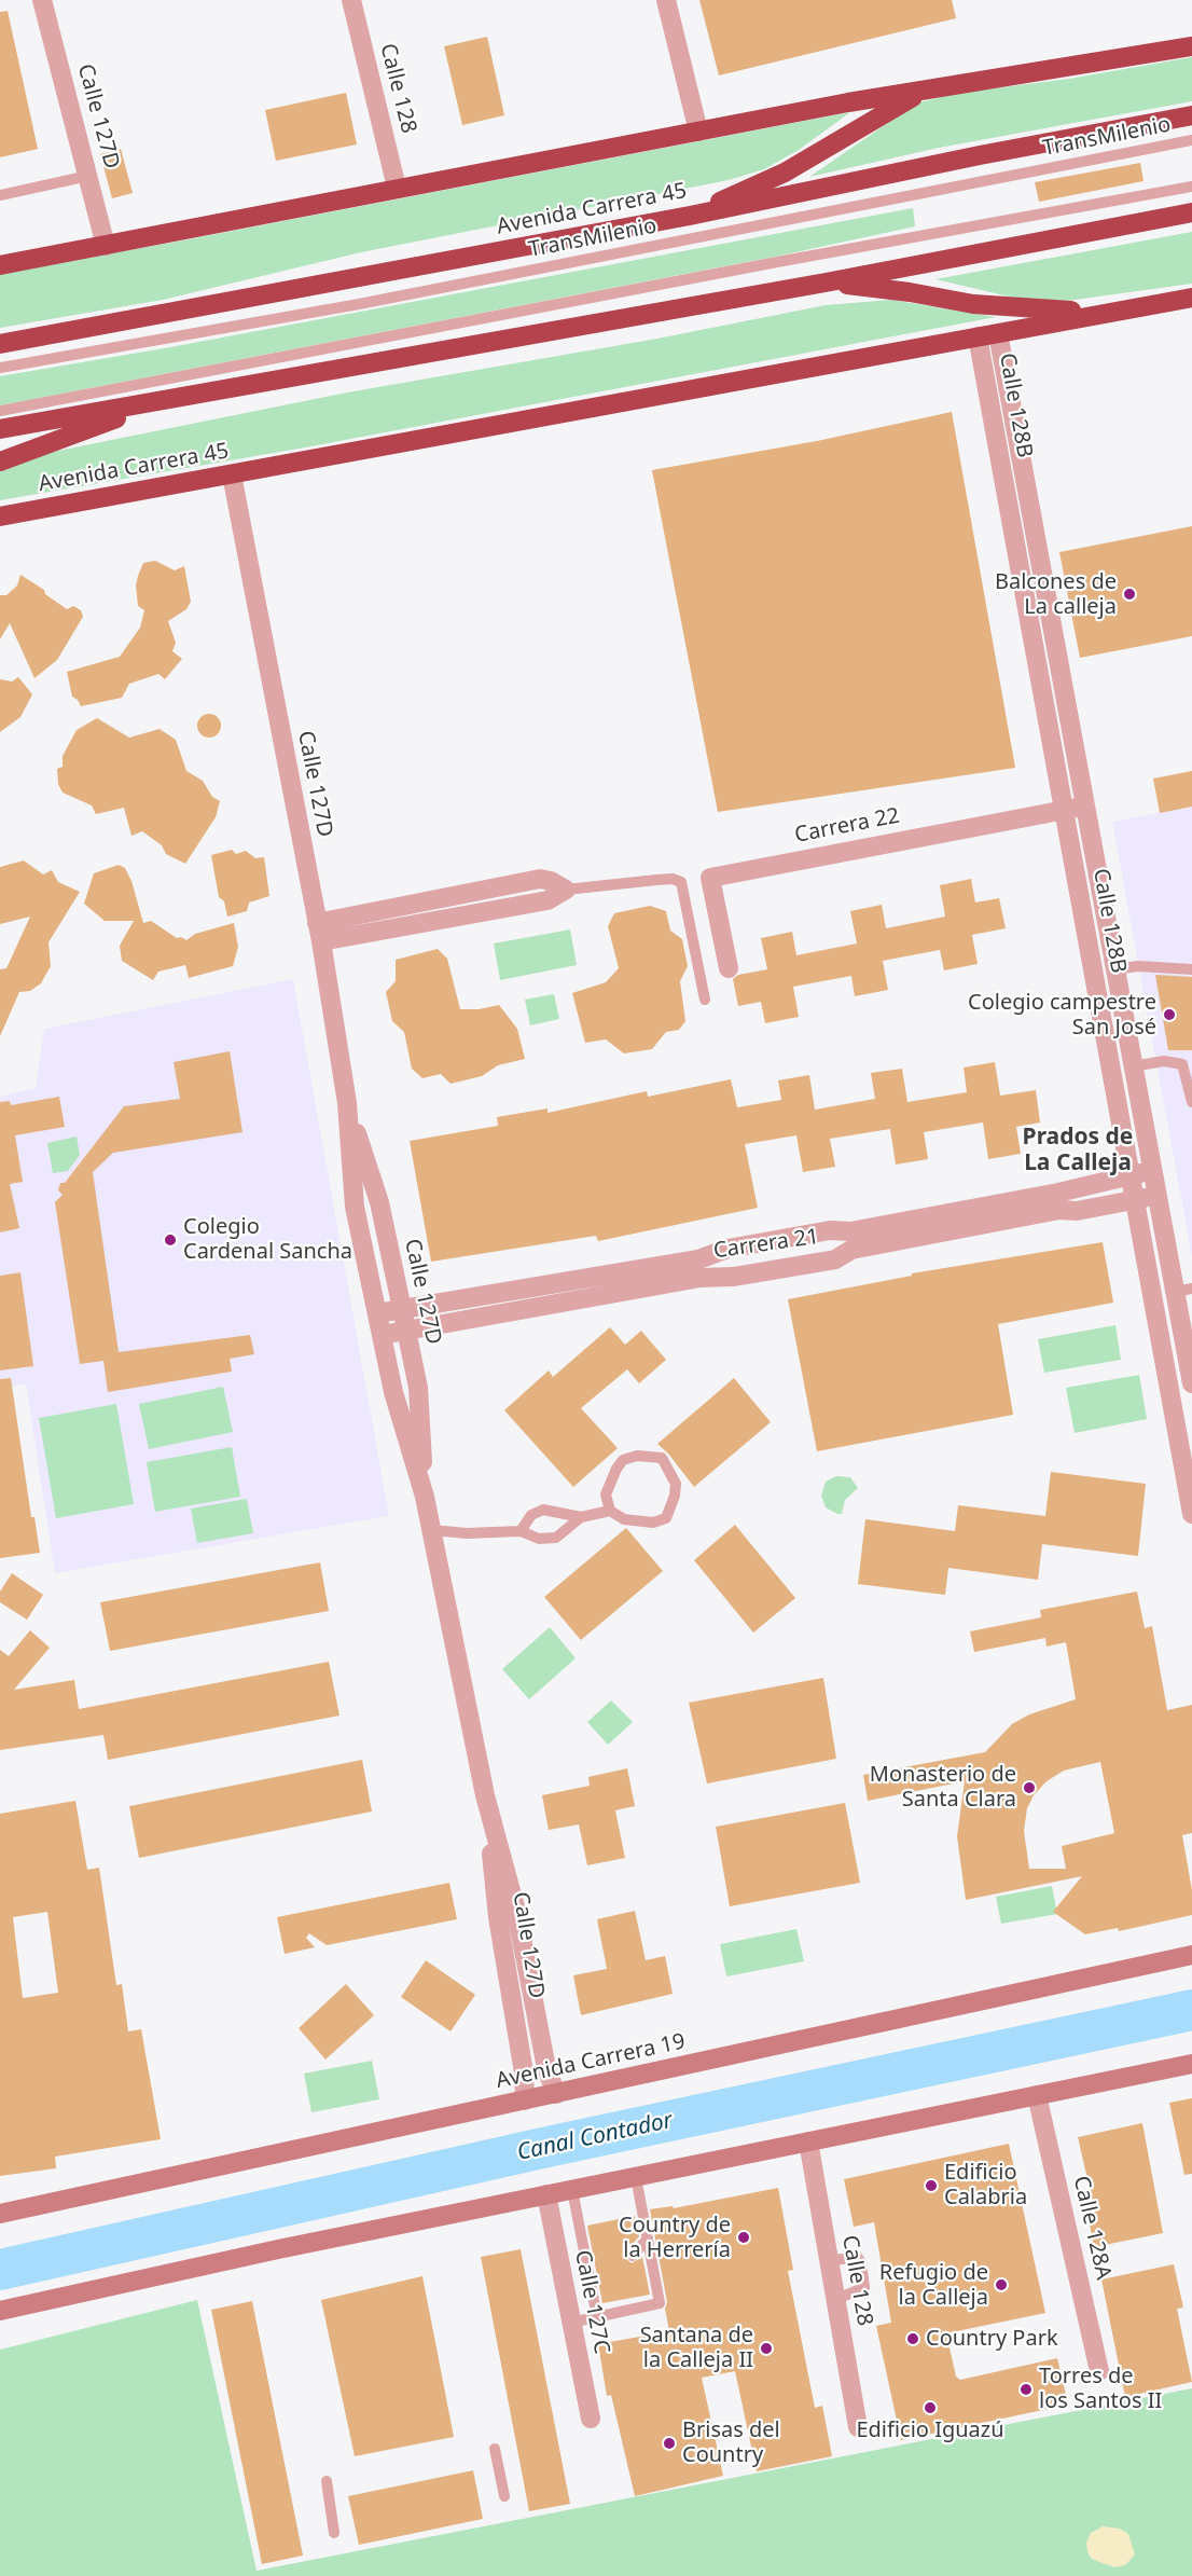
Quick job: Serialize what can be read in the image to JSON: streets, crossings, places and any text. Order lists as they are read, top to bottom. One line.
{"streets":{"highway":["Avenida Carrera 45"],"main road":["Avenida Carrera 19"],"street":["Calle 128","Calle 127D","Calle 128B","Carrera 22","Carrera 21","Calle 128A","Calle 127C"],"lane":["TransMilenio"]},"crossings":[["Calle 127D","Avenida Carrera 45"],["Calle 127D","Carrera 21"],["Calle 127D","Avenida Carrera 19"],["Avenida Carrera 45","Calle 128B"],["Calle 128B","Carrera 22"],["Calle 128B","Carrera 21"]],"districts":["Prados de La Calleja"],"water":["Canal Contador"],"places":["Balcones de La calleja","Colegio campestre San José","Colegio Cardenal Sancha","Monasterio de Santa Clara","Edificio Calabria","Country de la Herrería","Refugio de la Calleja","Country Park","Santana de la Calleja II","Torres de los Santos II","Edificio Iguazú","Brisas del Country"]}
